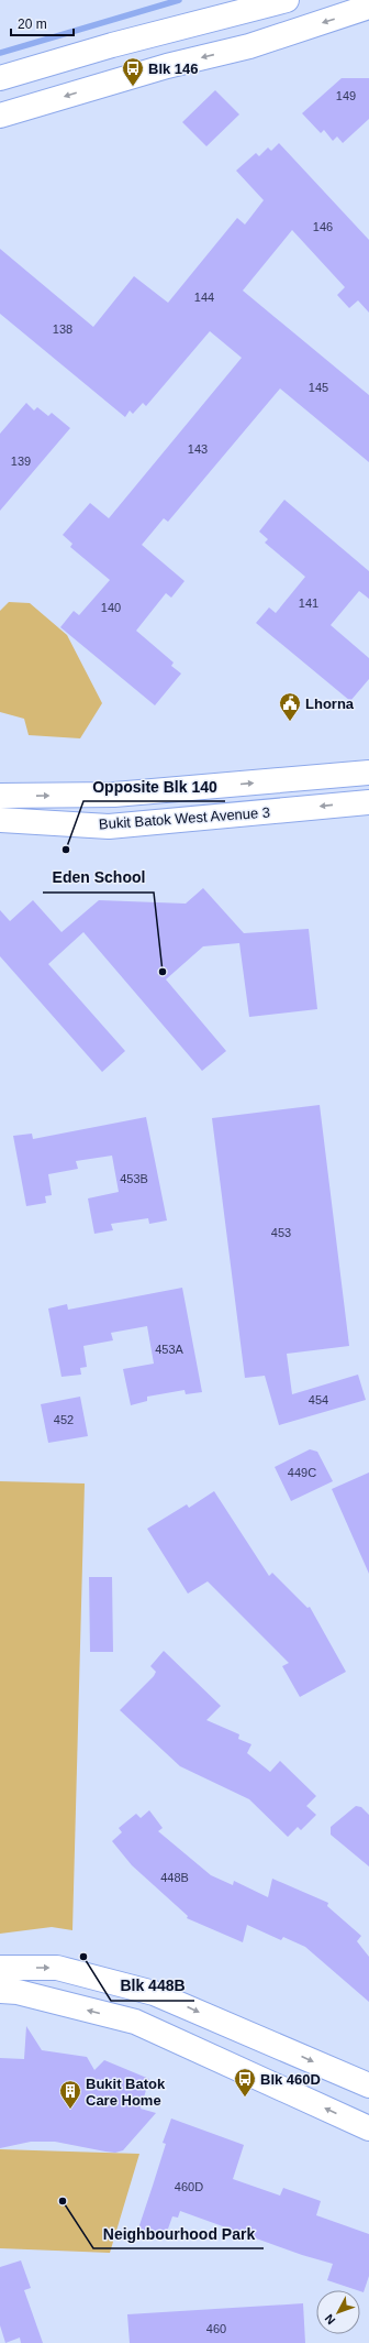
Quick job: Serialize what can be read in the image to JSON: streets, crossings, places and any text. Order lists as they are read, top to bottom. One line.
{"streets":{"main road":["Bukit Batok West Avenue 3"]},"places":{"bus stop":["Blk 146","Blk 460D"],"public building":["Lhorna"],"other":["Opposite Blk 140","Eden School","Blk 448B","Neighbourhood Park"],"building":["Bukit Batok Care Home"]},"house_numbers":["149","146","144","138","145","143","139","141","140","453B","453","453A","454","452","449C","448B","460D","460"],"scale_bar":"20 m","north":"bottom left"}
